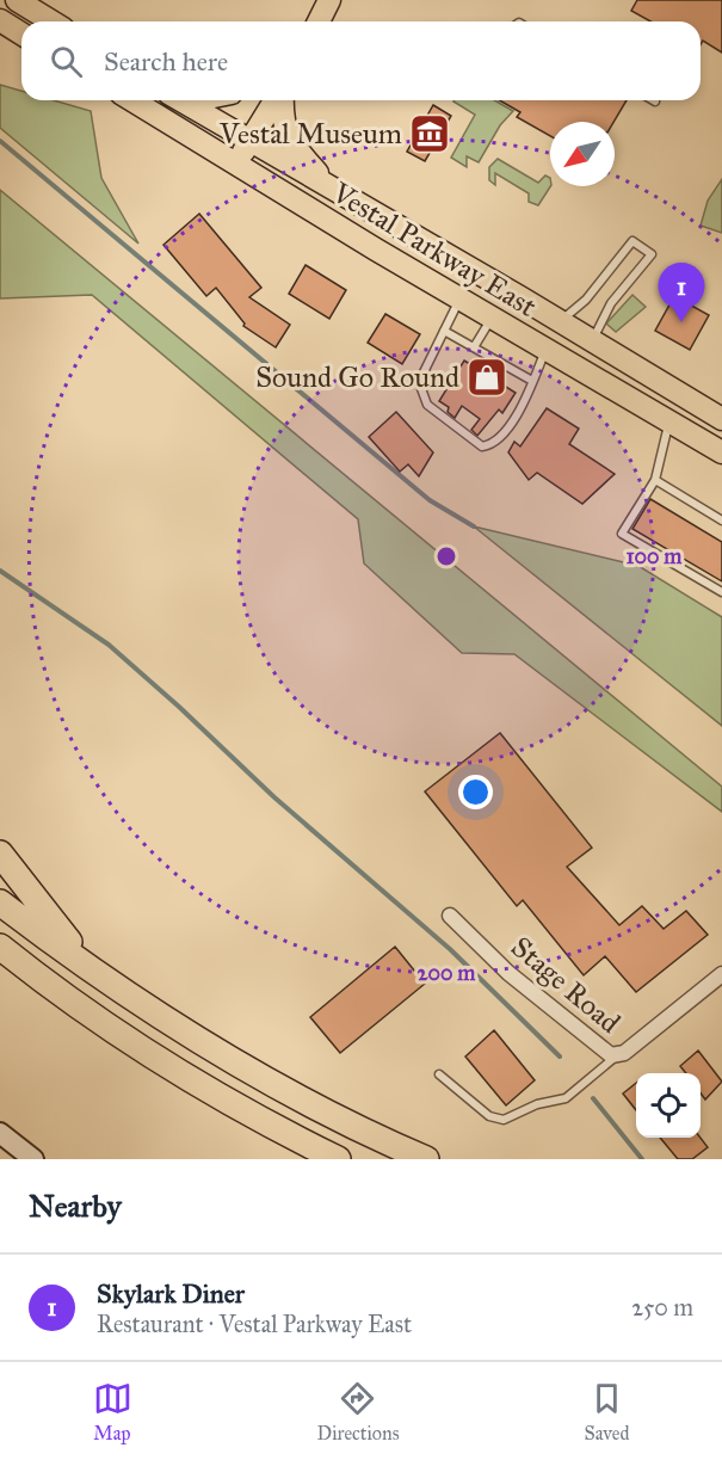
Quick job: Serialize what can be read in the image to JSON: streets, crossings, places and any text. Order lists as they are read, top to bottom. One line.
{"streets":{"main road":["Vestal Parkway East"],"street":["Stage Road"]},"places":{"museum":["Vestal Museum"],"shop":["Sound Go Round"]},"north":"bottom left","page":{"search":"Search here","pins":"1","heading":"Nearby","list":[{"mark":"1","name":"Skylark Diner","note":"Restaurant · Vestal Parkway East","value":"250 m"}],"nav":["Map","Directions","Saved"]},"rings":["100 m","200 m"]}
